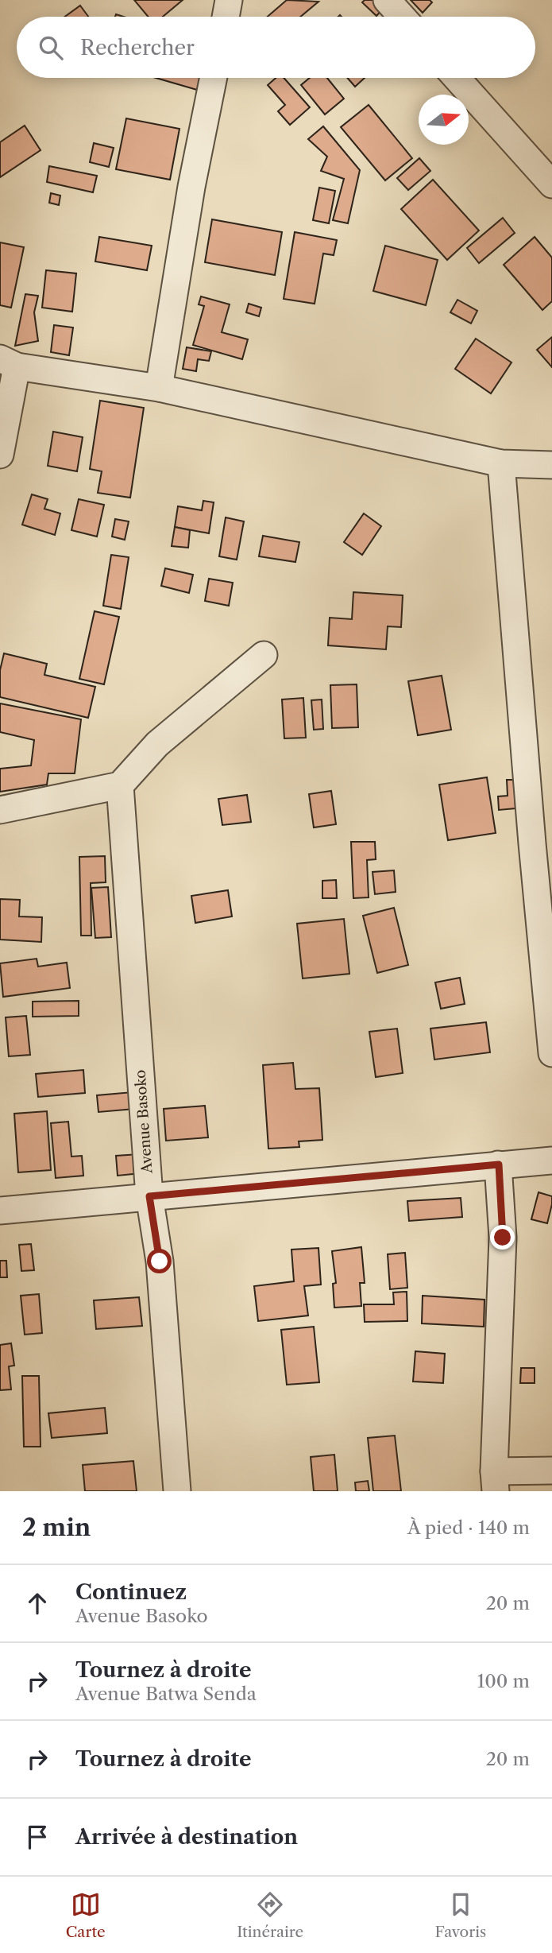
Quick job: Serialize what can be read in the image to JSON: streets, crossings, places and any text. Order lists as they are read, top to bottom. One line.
{"streets":{"street":["Avenue Basoko"]},"north":"right","page":{"search":"Rechercher","heading":["2 min","À pied · 140 m"],"list":[["Continuez","Avenue Basoko","20 m"],["Tournez à droite","Avenue Batwa Senda","100 m"],["Tournez à droite","20 m"],"Arrivée à destination"],"nav":["Carte","Itinéraire","Favoris"]}}
